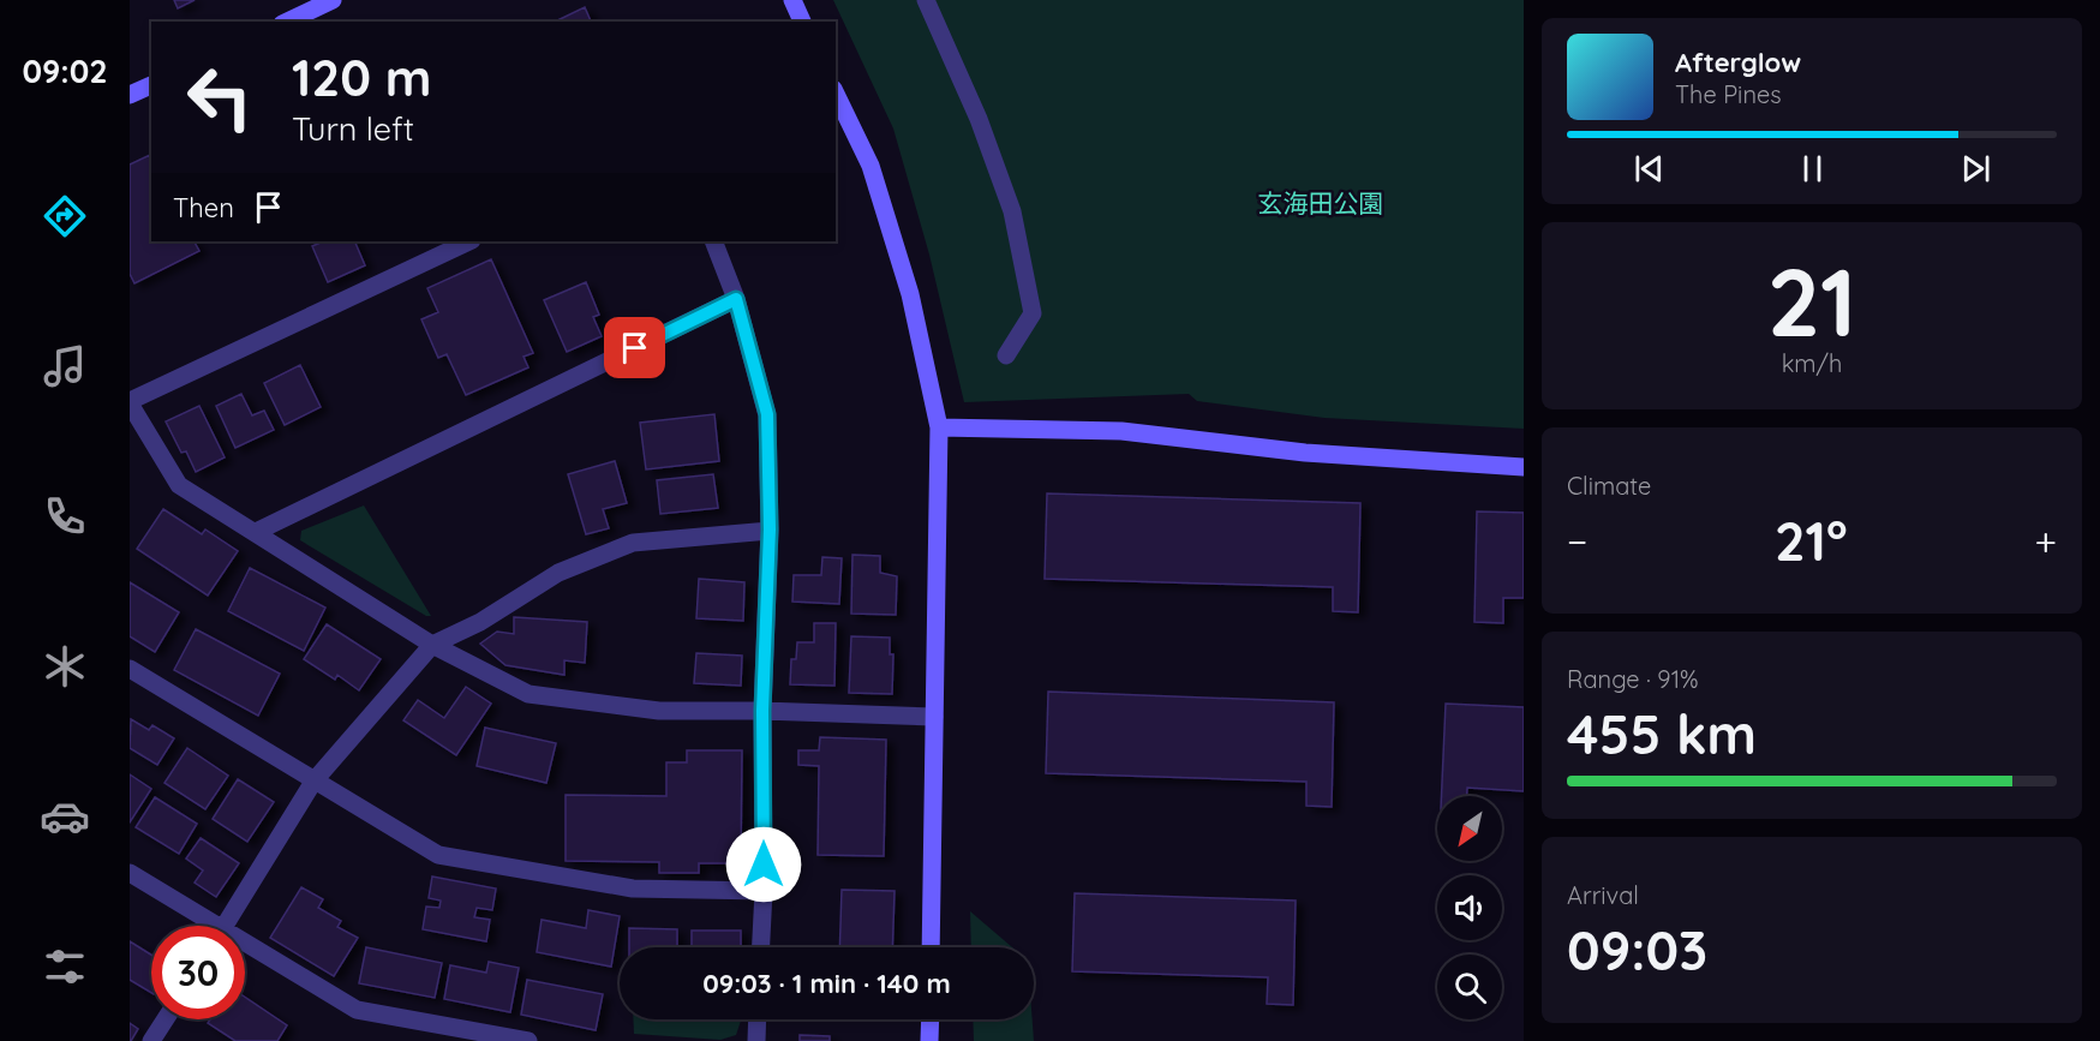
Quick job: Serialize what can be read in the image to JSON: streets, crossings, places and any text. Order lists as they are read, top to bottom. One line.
{"parks":["玄海田公園"],"north":"bottom left","page":{"tabs":"09:02","turn":["120 m","Turn left"],"song":["Afterglow","The Pines"],"then":"Then","tile":[["21","km/h"],"Climate",["Range · 91%","455 km"],["Arrival","09:03"]],"heat":["−","21°","+"],"limit":"30","trip":"09:03 · 1 min · 140 m"}}
